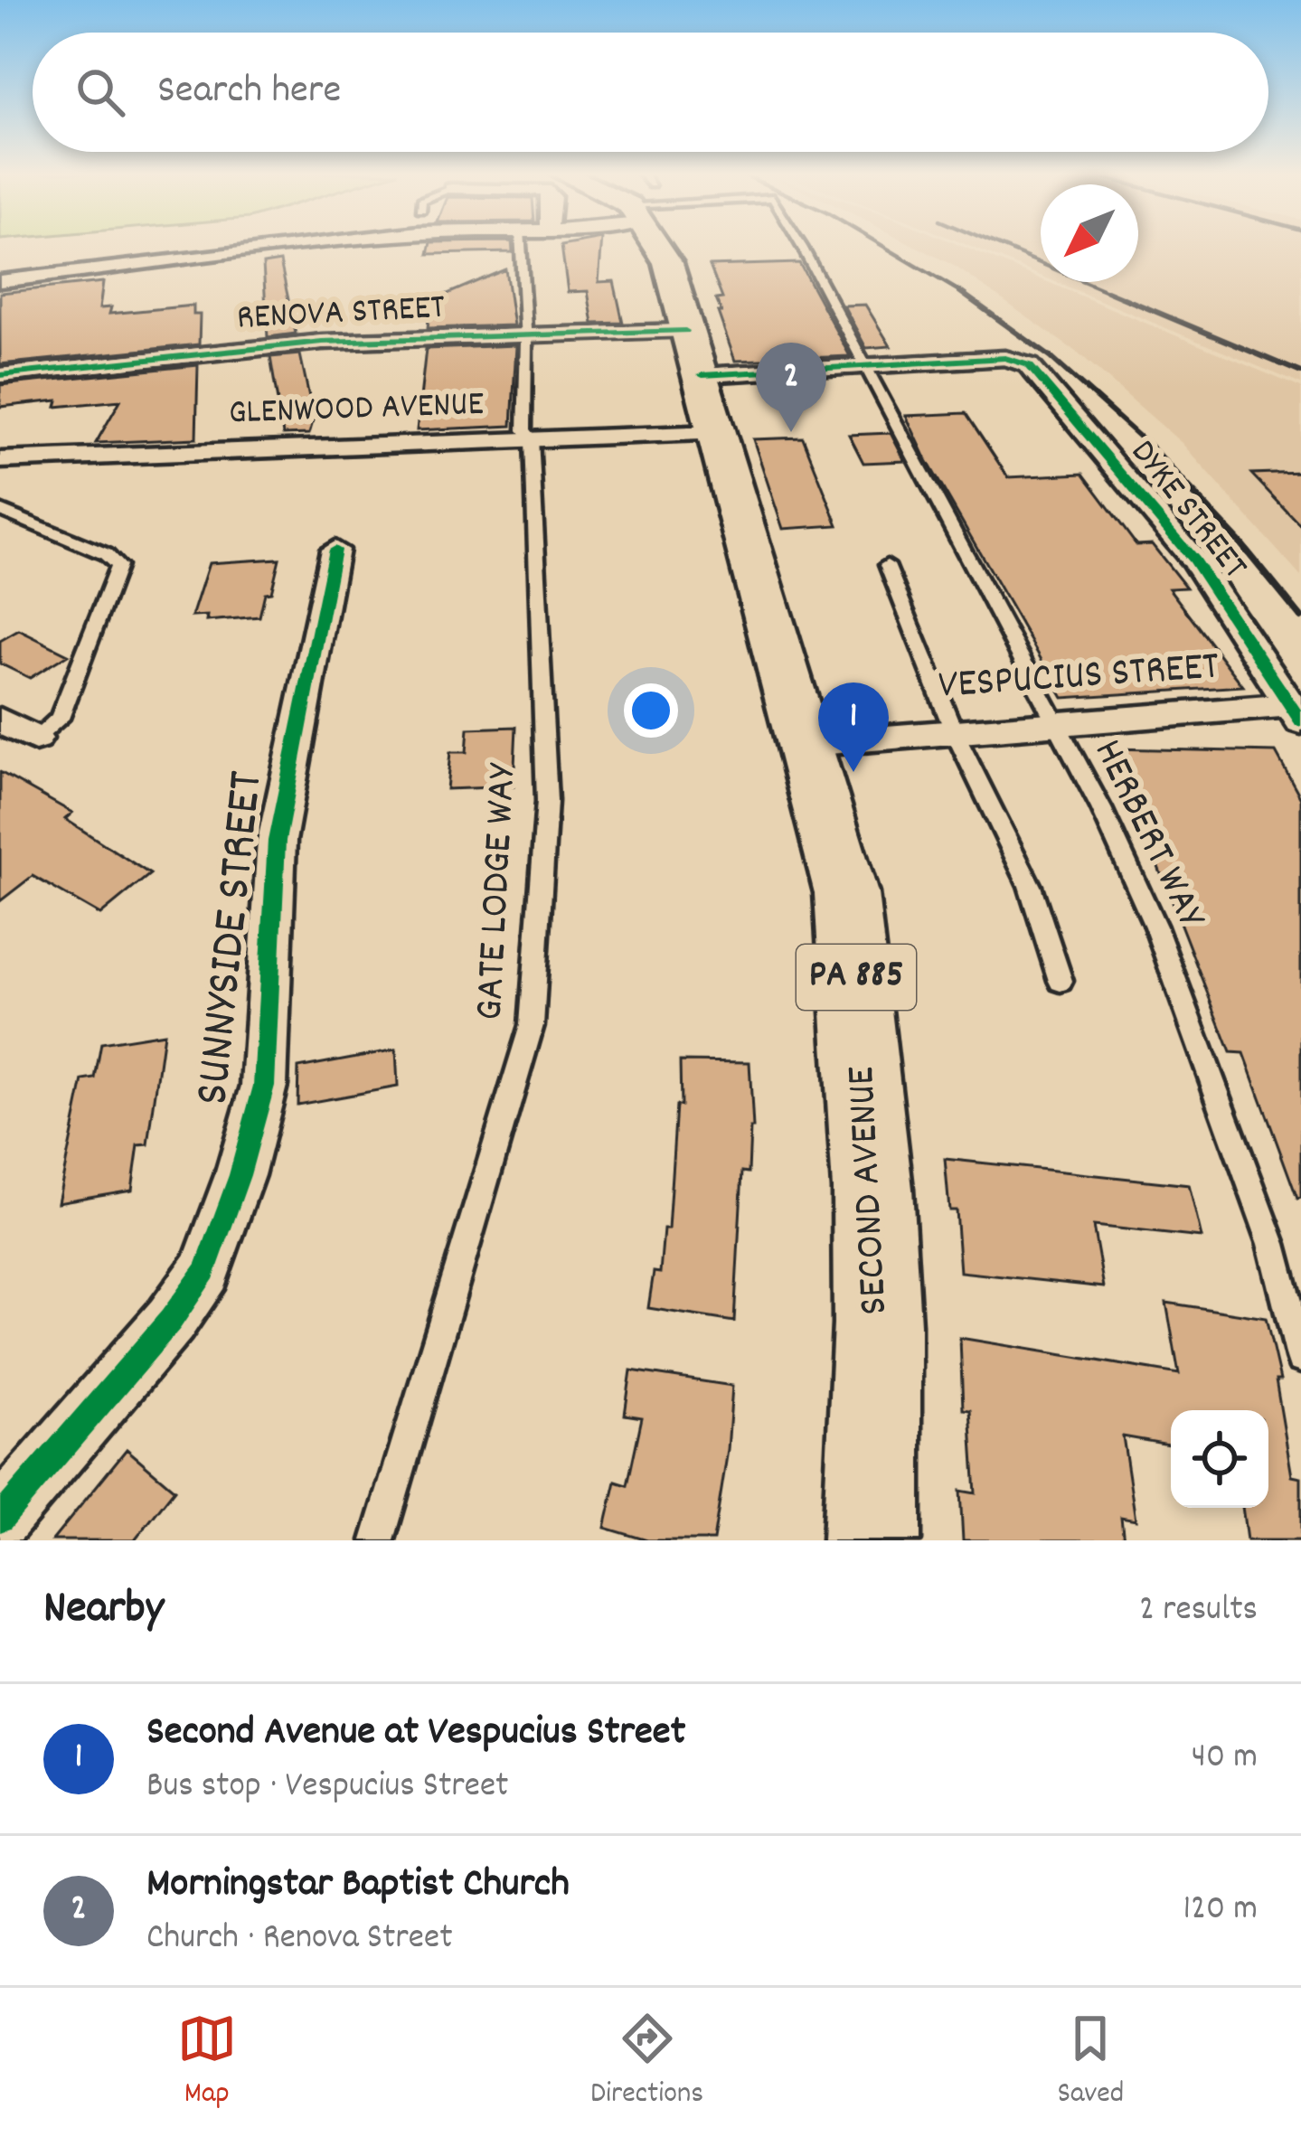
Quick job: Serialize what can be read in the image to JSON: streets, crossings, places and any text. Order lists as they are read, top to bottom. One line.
{"streets":{"main road":["PA 885","SECOND AVENUE"],"street":["RENOVA STREET","GLENWOOD AVENUE","DYKE STREET","VESPUCIUS STREET","SUNNYSIDE STREET"],"lane":["HERBERT WAY","GATE LODGE WAY"]},"crossings":[["RENOVA STREET","GATE LODGE WAY"],["RENOVA STREET","SECOND AVENUE"],["GLENWOOD AVENUE","GATE LODGE WAY"],["GLENWOOD AVENUE","SECOND AVENUE"],["DYKE STREET","VESPUCIUS STREET"],["DYKE STREET","HERBERT WAY"],["VESPUCIUS STREET","HERBERT WAY"],["VESPUCIUS STREET","SECOND AVENUE"]],"north":"bottom left","page":{"search":"Search here","pins":["2","1"],"heading":["Nearby","2 results"],"list":[{"mark":"1","name":"Second Avenue at Vespucius Street","note":"Bus stop · Vespucius Street","value":"40 m"},{"mark":"2","name":"Morningstar Baptist Church","note":"Church · Renova Street","value":"120 m"}],"nav":["Map","Directions","Saved"]}}
